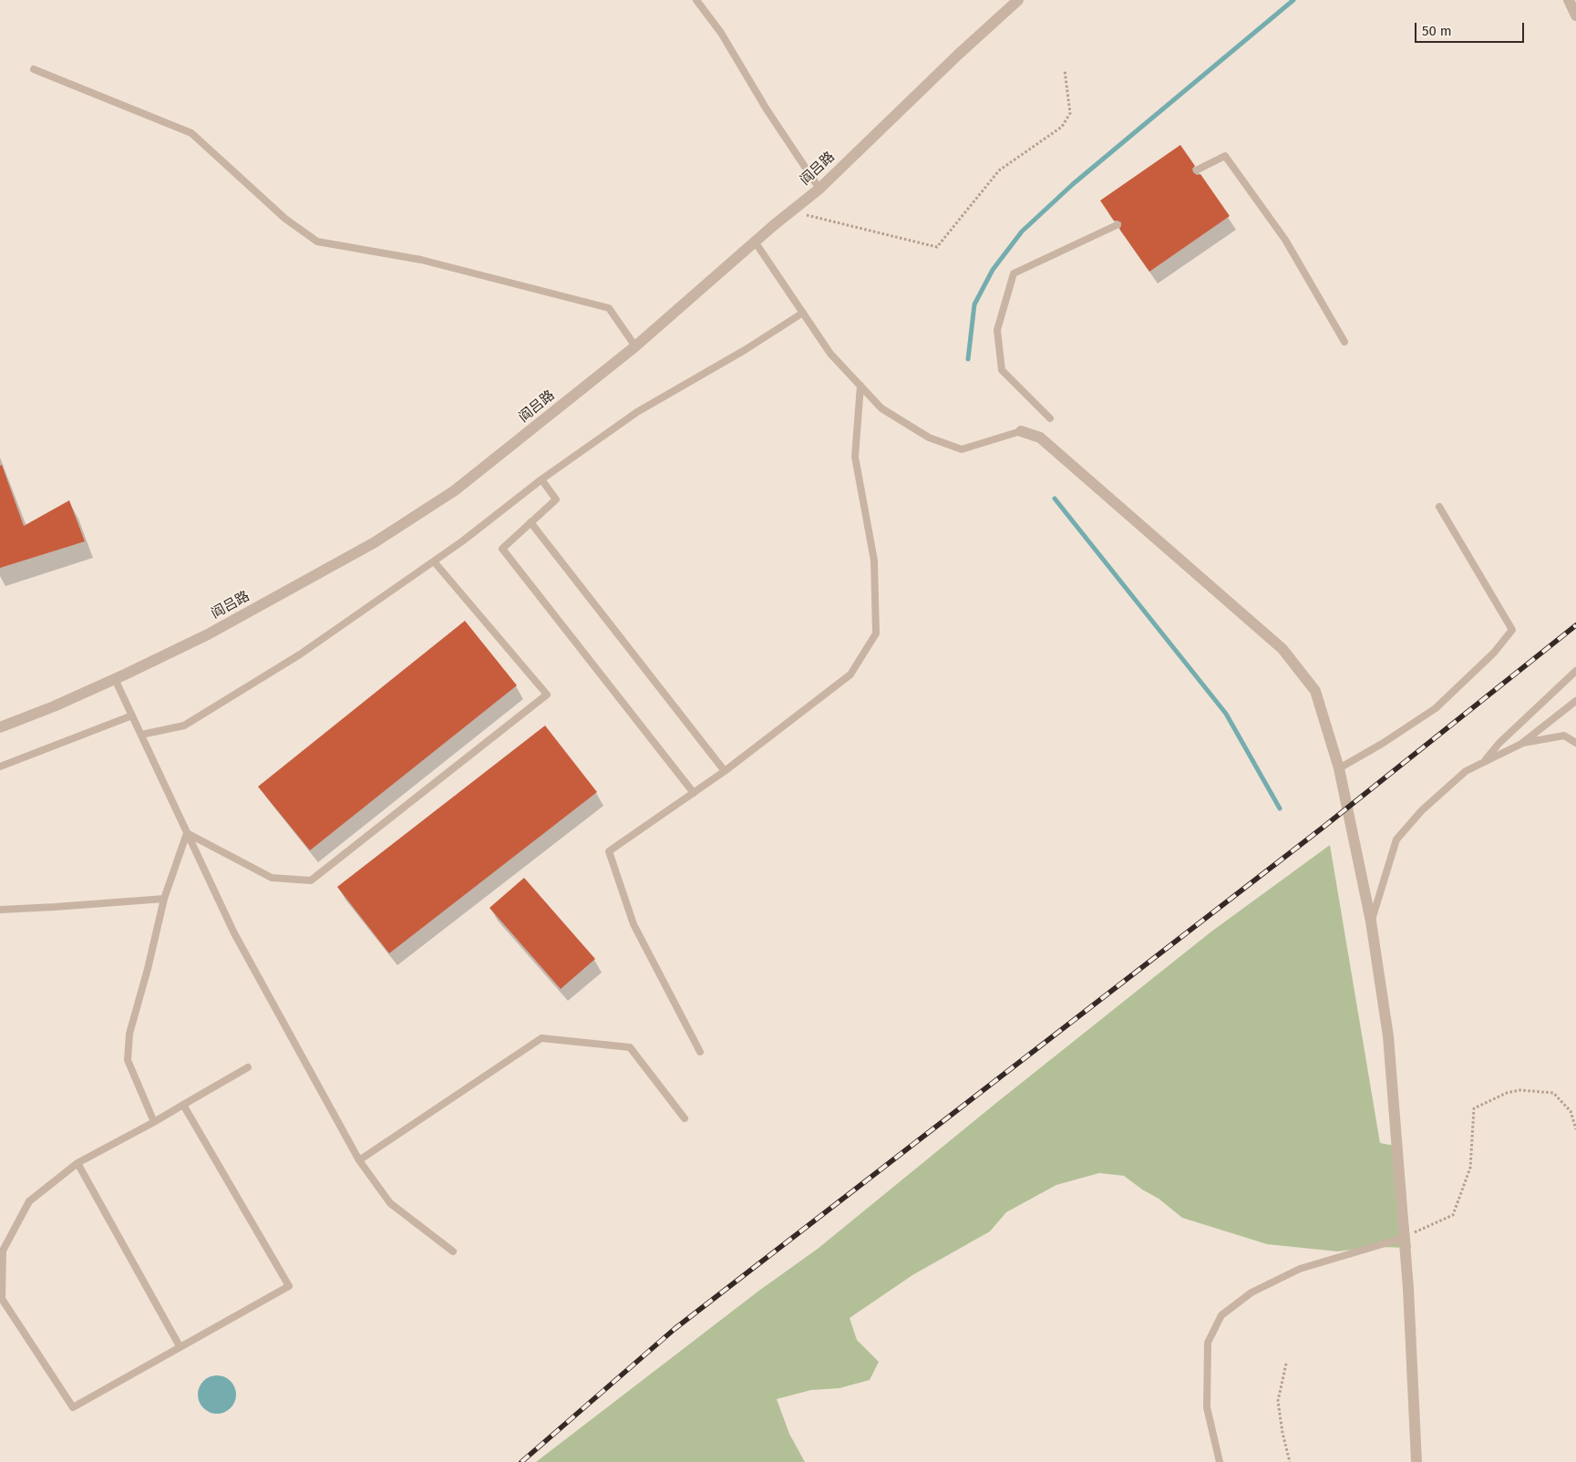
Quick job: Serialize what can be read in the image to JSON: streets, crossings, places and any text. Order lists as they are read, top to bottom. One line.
{"streets":{"street":["阎吕路"]},"scale_bar":"50 m"}
